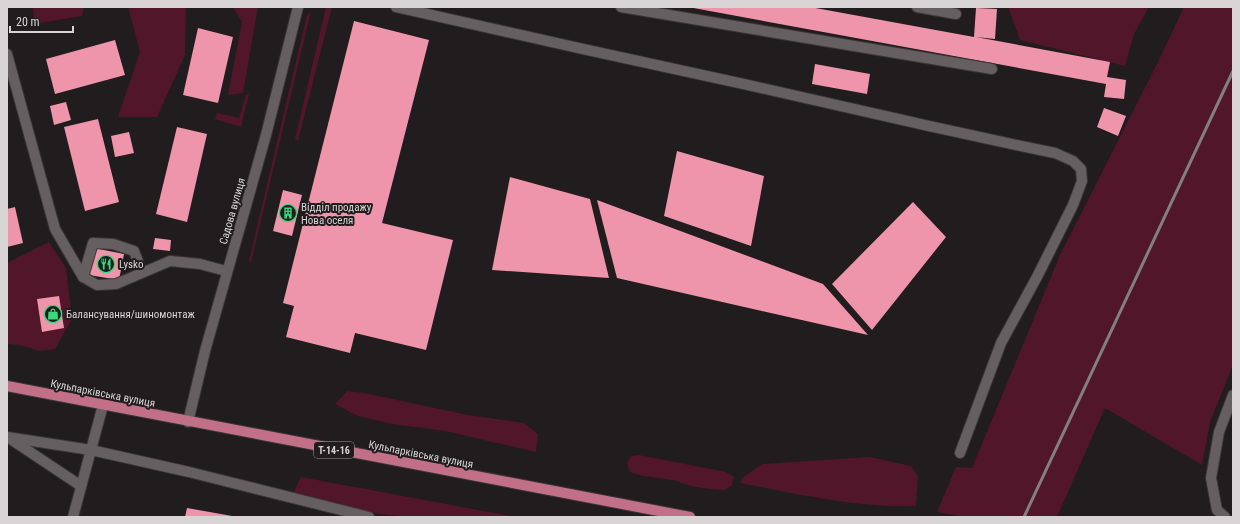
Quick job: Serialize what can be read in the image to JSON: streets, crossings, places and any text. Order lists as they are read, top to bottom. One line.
{"streets":{"main road":["Кульпарківська вулиця","Т-14-16"],"street":["Садова вулиця"]},"crossings":[["Садова вулиця","Кульпарківська вулиця"]],"places":{"building":["Відділ продажу Нова оселя"],"restaurant":["Lysko"],"shop":["Балансування/шиномонтаж"]},"scale_bar":"20 m"}
